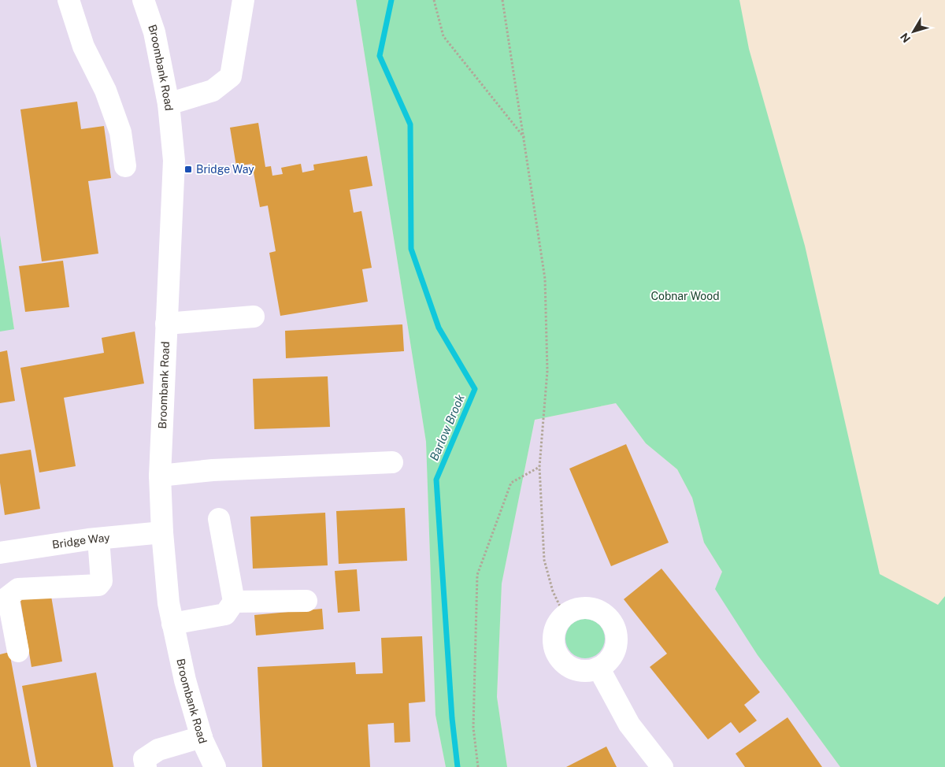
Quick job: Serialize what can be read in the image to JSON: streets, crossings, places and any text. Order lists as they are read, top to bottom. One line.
{"streets":{"street":["Broombank Road","Bridge Way"]},"crossings":[["Broombank Road","Bridge Way"]],"water":["Barlow Brook"],"parks":["Cobnar Wood"],"places":{"transit":["Bridge Way"]},"north":"bottom left"}
